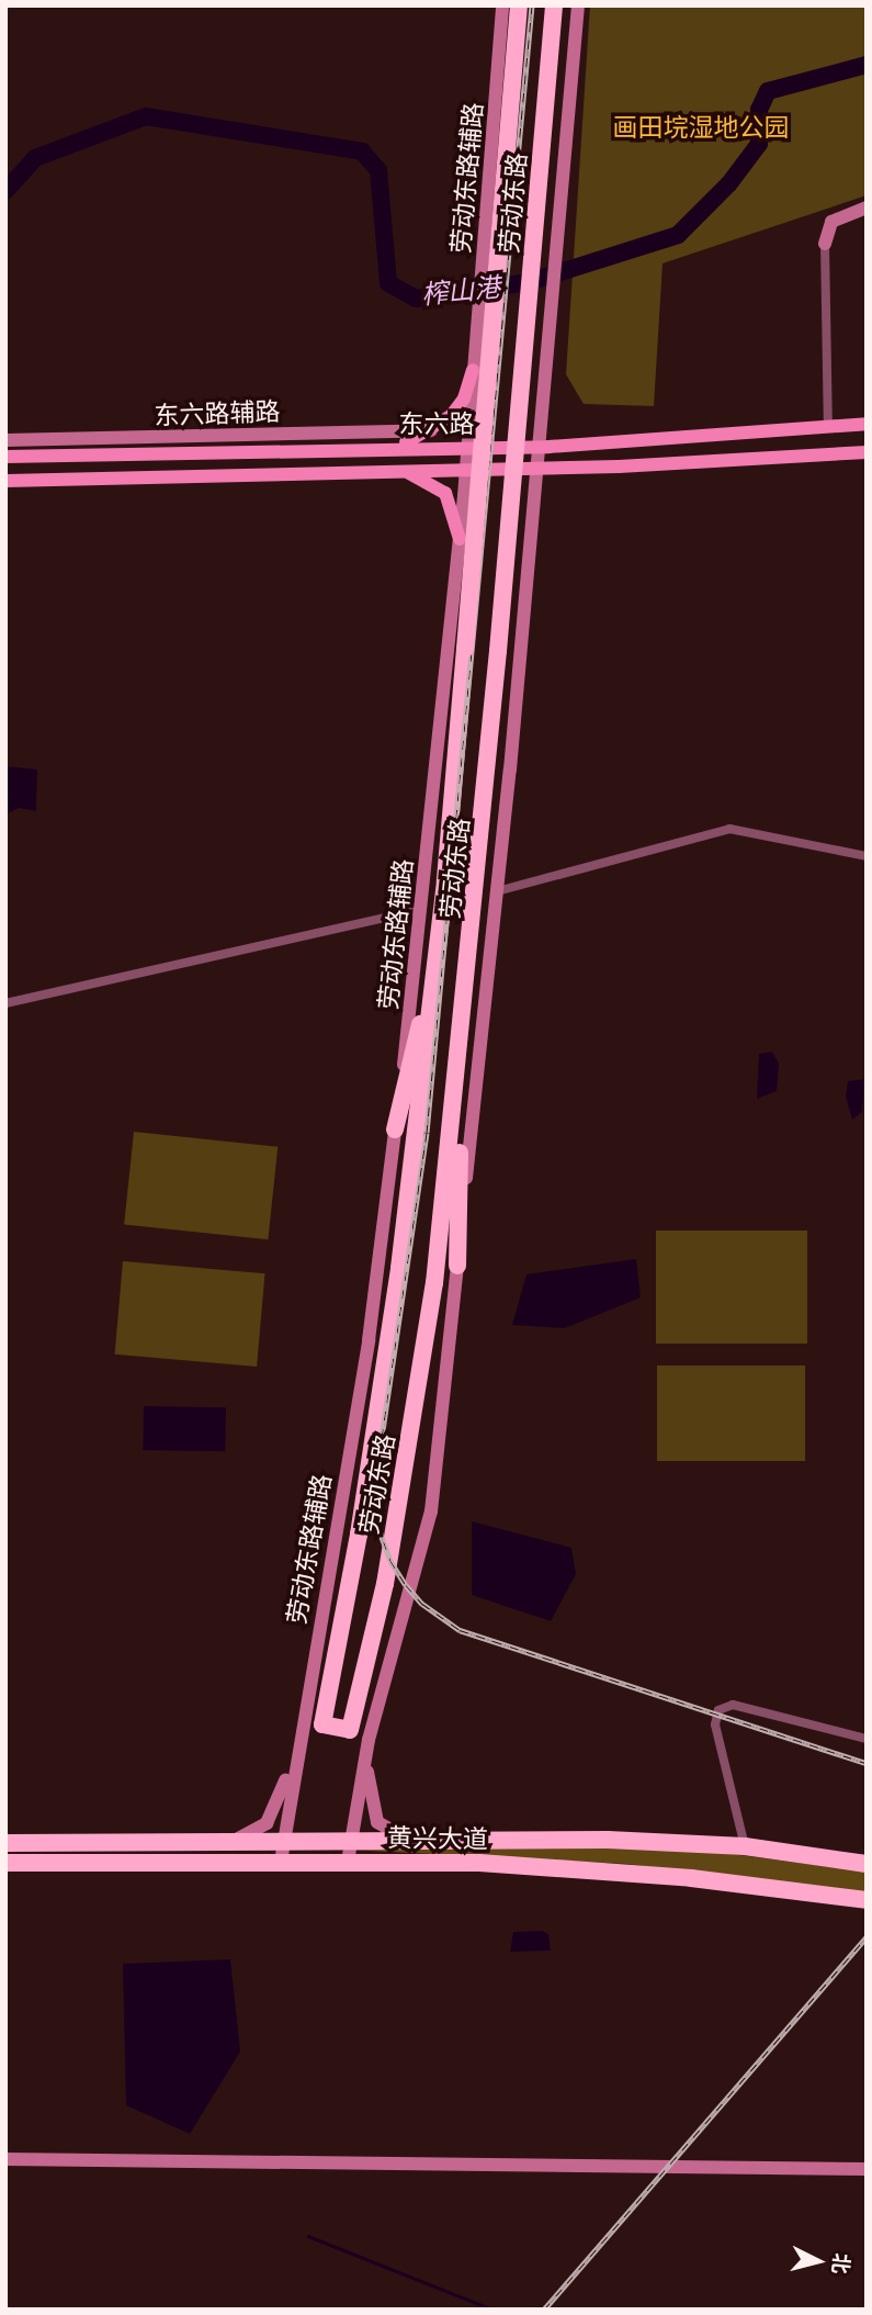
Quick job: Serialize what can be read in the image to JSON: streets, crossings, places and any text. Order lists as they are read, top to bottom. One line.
{"streets":{"highway":["劳动东路","黄兴大道"],"main road":["劳动东路辅路","东六路辅路","东六路"]},"crossings":[["劳动东路辅路","东六路"],["劳动东路辅路","黄兴大道"]],"water":["榨山港"],"parks":["画田垸湿地公园"],"north":"right"}
